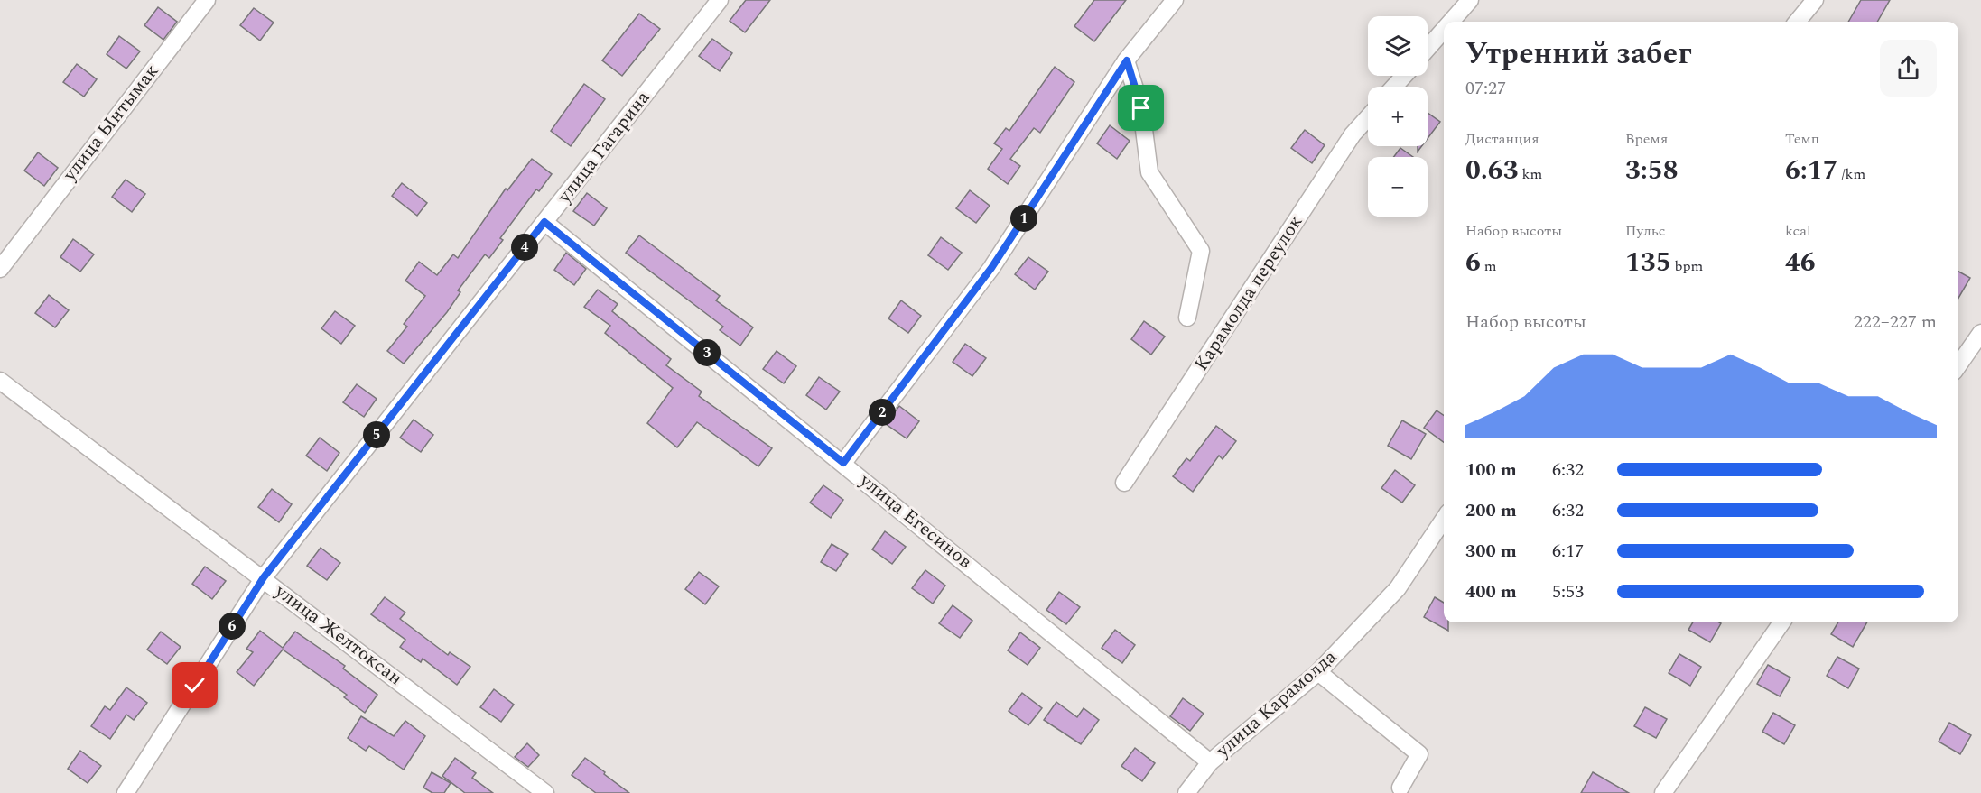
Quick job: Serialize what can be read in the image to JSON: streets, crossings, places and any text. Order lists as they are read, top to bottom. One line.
{"streets":{"street":["улица Ынтымак","улица Гагарина","Карамолда переулок","улица Егесинов","улица Желтоксан","улица Карамолда"]},"crossings":[["улица Гагарина","улица Егесинов"],["улица Гагарина","улица Желтоксан"],["улица Егесинов","улица Карамолда"]],"page":{"map_buttons":["+","−"],"heading":["Утренний забег","07:27"],"stats":[["Дистанция","0.63 km"],["Время","3:58"],["Темп","6:17 /km"],["Набор высоты","6 m"],["Пульс","135 bpm"],["kcal","46"]],"pins":["1","4","3","2","5","6"],"chart":["Набор высоты","222–227 m"],"list":[{"name":"100 m","note":"6:32"},{"name":"200 m","note":"6:32"},{"name":"300 m","note":"6:17"},{"name":"400 m","note":"5:53"}]}}
